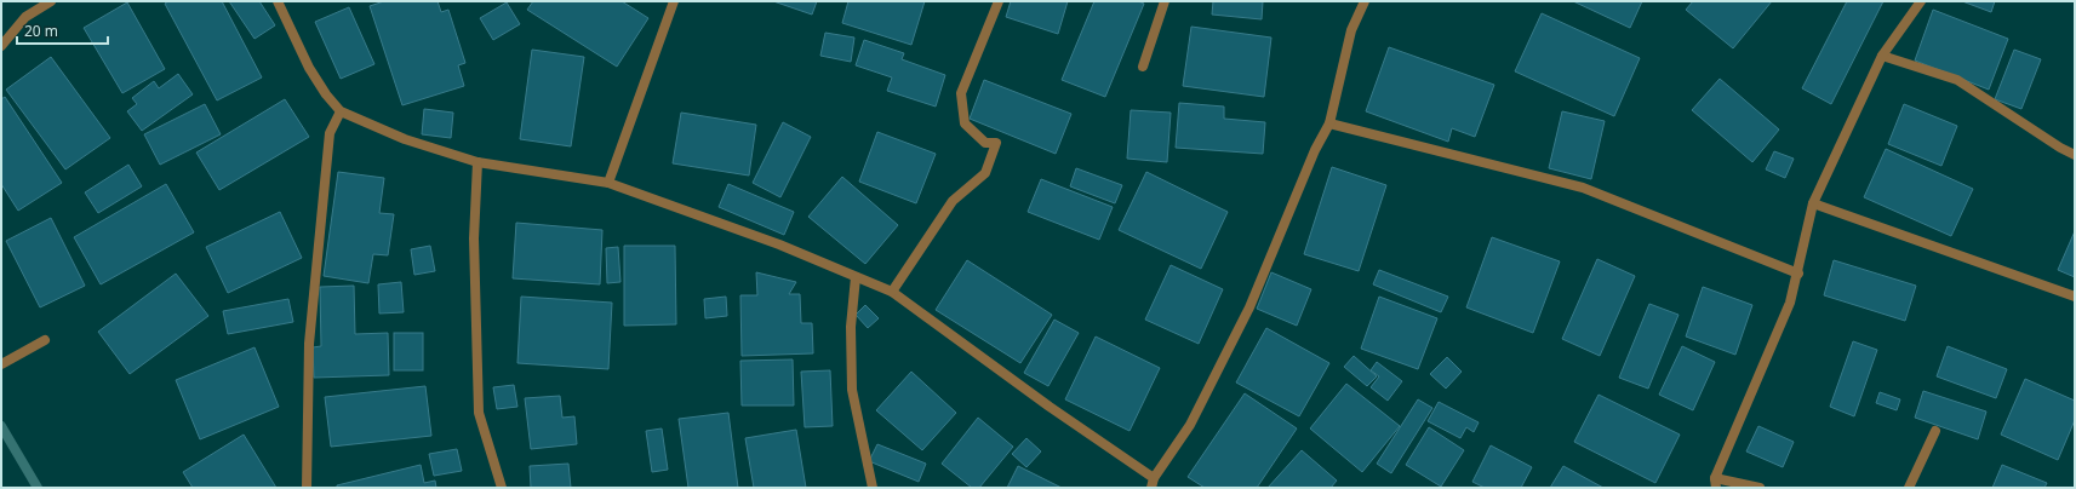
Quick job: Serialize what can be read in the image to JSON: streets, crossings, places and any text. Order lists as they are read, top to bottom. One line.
{"scale_bar":"20 m"}
